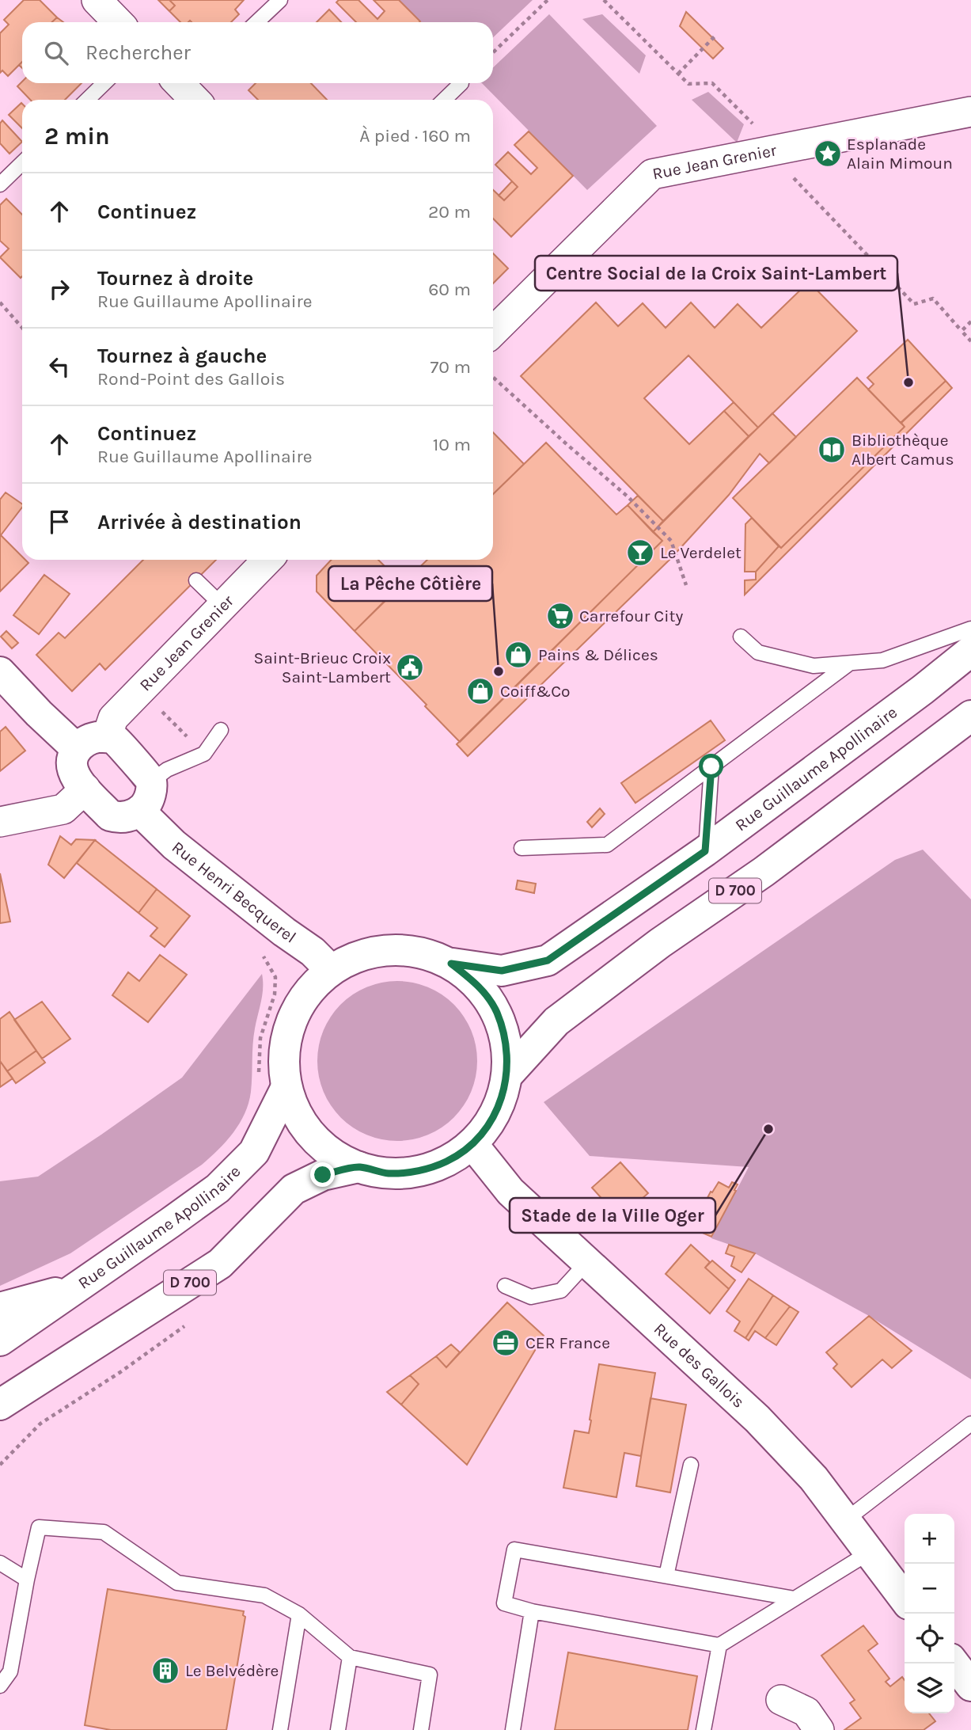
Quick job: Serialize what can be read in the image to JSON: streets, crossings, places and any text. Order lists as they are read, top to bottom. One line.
{"streets":{"main road":["Rue Guillaume Apollinaire","Rue Henri Becquerel","D 700","Rue des Gallois"],"street":["Rue Jean Grenier"]},"crossings":[["Rue Jean Grenier","Rue Henri Becquerel"]],"places":{"place":["Esplanade Alain Mimoun"],"other":["Centre Social de la Croix Saint-Lambert","La Pêche Côtière","Stade de la Ville Oger"],"library":["Bibliothèque Albert Camus"],"bar":["Le Verdelet"],"supermarket":["Carrefour City"],"shop":["Pains & Délices","Coiff&Co"],"public building":["Saint-Brieuc Croix Saint-Lambert"],"office":["CER France"],"building":["Le Belvédère"]},"page":{"search":"Rechercher","heading":["2 min","À pied · 160 m"],"list":[["Continuez","20 m"],["Tournez à droite","Rue Guillaume Apollinaire","60 m"],["Tournez à gauche","Rond-Point des Gallois","70 m"],["Continuez","Rue Guillaume Apollinaire","10 m"],"Arrivée à destination"],"map_buttons":["+","−"]}}
